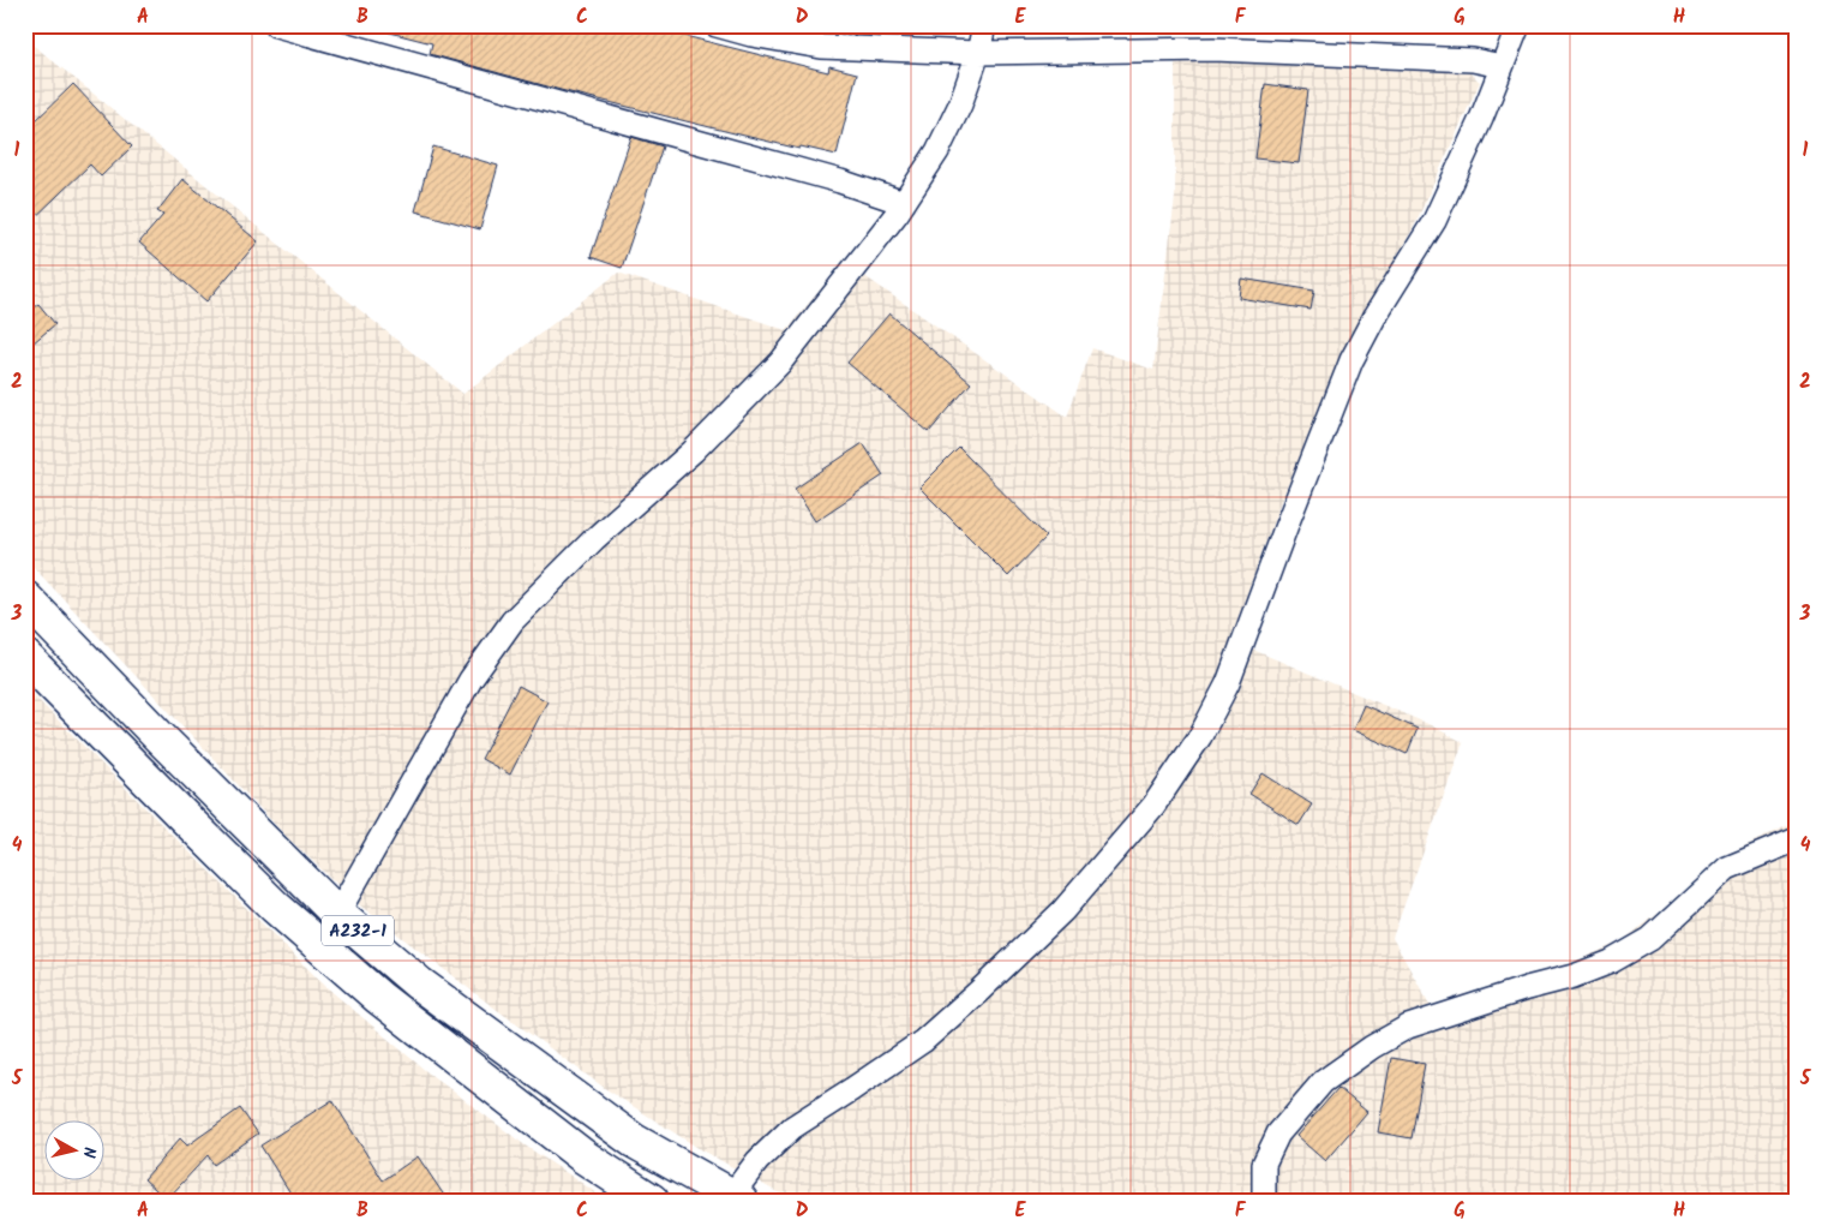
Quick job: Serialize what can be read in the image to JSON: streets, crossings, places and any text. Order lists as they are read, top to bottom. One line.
{"streets":{"highway":["A232-1"]},"north":"right","grid":{"columns":["A","B","C","D","E","F","G","H"],"rows":["1","2","3","4","5"]}}
